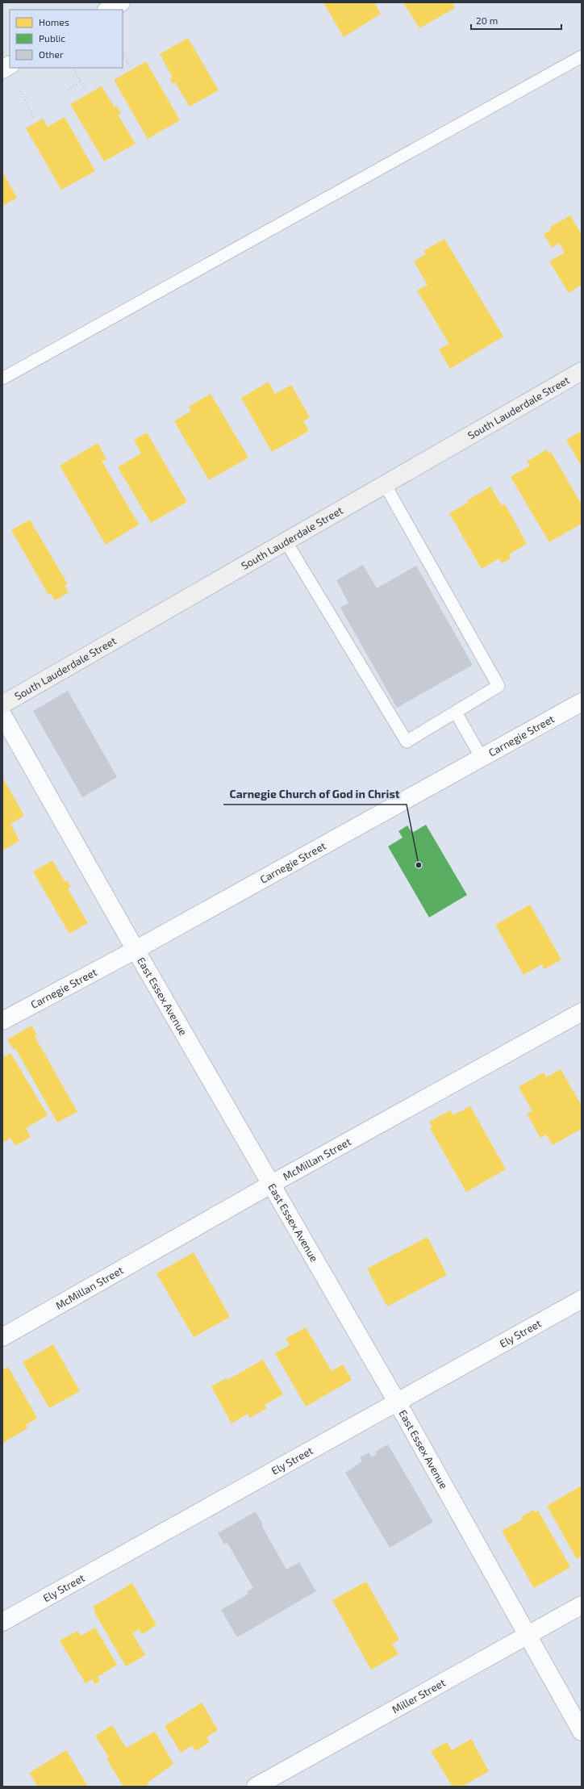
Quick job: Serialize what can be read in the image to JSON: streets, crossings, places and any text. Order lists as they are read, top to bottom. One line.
{"streets":{"street":["South Lauderdale Street","Carnegie Street","East Essex Avenue","McMillan Street","Ely Street","Miller Street"]},"crossings":[["Carnegie Street","East Essex Avenue"],["East Essex Avenue","McMillan Street"],["East Essex Avenue","Ely Street"],["East Essex Avenue","Miller Street"]],"places":["Carnegie Church of God in Christ"],"legend":["Homes","Public","Other"],"scale_bar":"20 m"}
